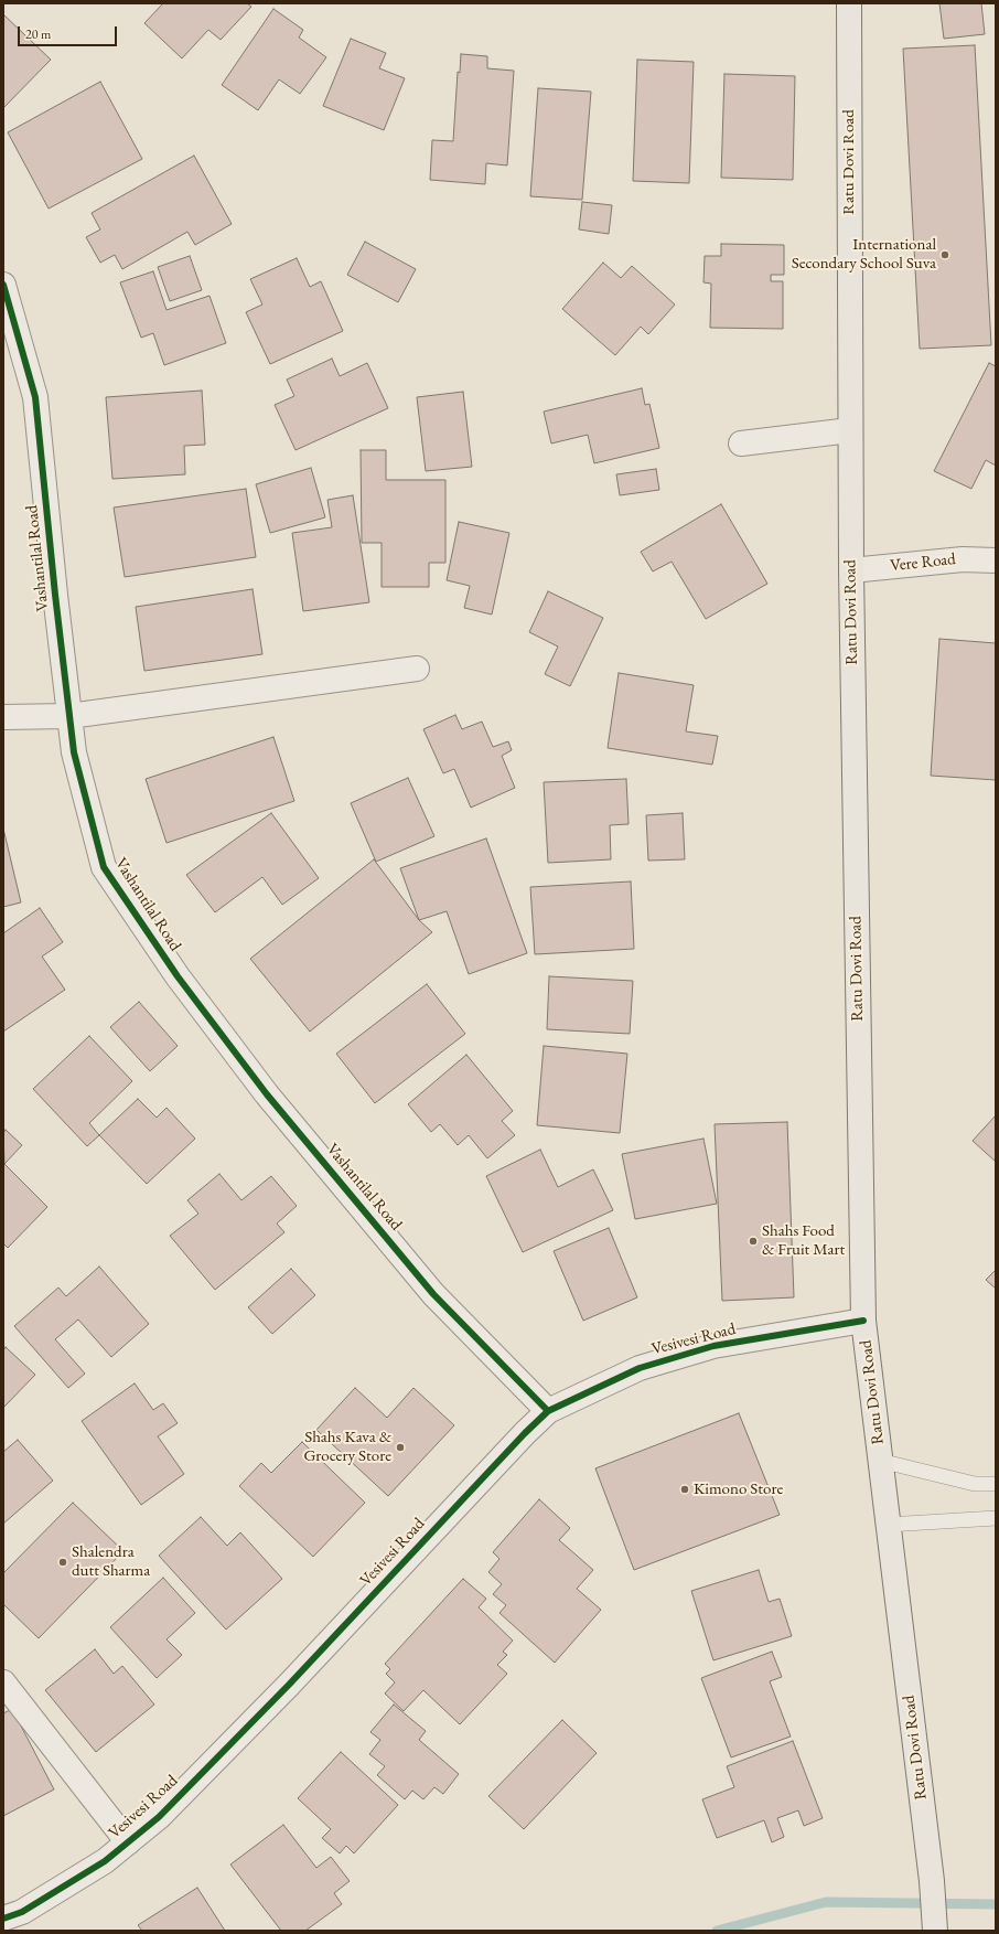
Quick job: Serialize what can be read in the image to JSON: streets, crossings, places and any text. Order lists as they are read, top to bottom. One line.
{"streets":{"main road":["Ratu Dovi Road"],"street":["Vashantilal Road","Vere Road","Vesivesi Road"]},"crossings":[["Ratu Dovi Road","Vere Road"],["Ratu Dovi Road","Vesivesi Road"],["Vashantilal Road","Vesivesi Road"]],"places":["International Secondary School Suva","Shahs Food & Fruit Mart","Shahs Kava & Grocery Store","Kimono Store","Shalendra dutt Sharma"],"scale_bar":"20 m"}
